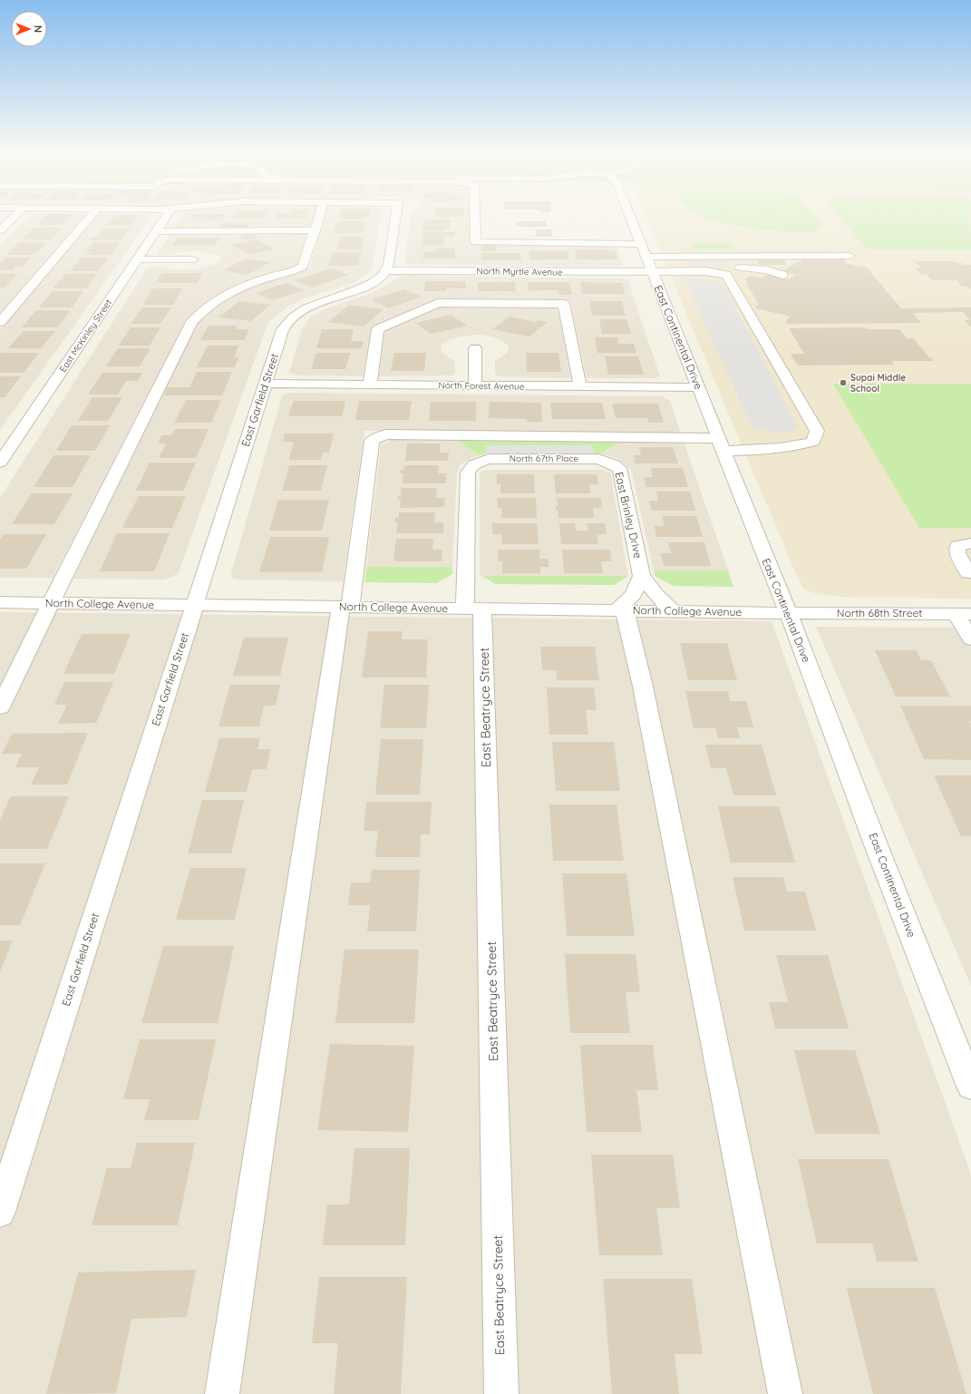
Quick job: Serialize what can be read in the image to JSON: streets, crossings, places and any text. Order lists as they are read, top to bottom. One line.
{"streets":{"street":["North Myrtle Avenue","East McKinley Street","East Continental Drive","North Forest Avenue","East Garfield Street","North 67th Place","East Brinley Drive","North College Avenue","North 68th Street","East Beatryce Street"]},"crossings":[["North Myrtle Avenue","East Continental Drive"],["North Myrtle Avenue","East Garfield Street"],["East Continental Drive","North Forest Avenue"],["East Continental Drive","North College Avenue"],["East Continental Drive","North 68th Street"],["North Forest Avenue","East Garfield Street"],["East Garfield Street","North College Avenue"],["North 67th Place","East Brinley Drive"],["North 67th Place","East Beatryce Street"],["East Brinley Drive","North College Avenue"],["North College Avenue","North 68th Street"],["North College Avenue","East Beatryce Street"]],"places":["Supai Middle School"],"north":"right"}
